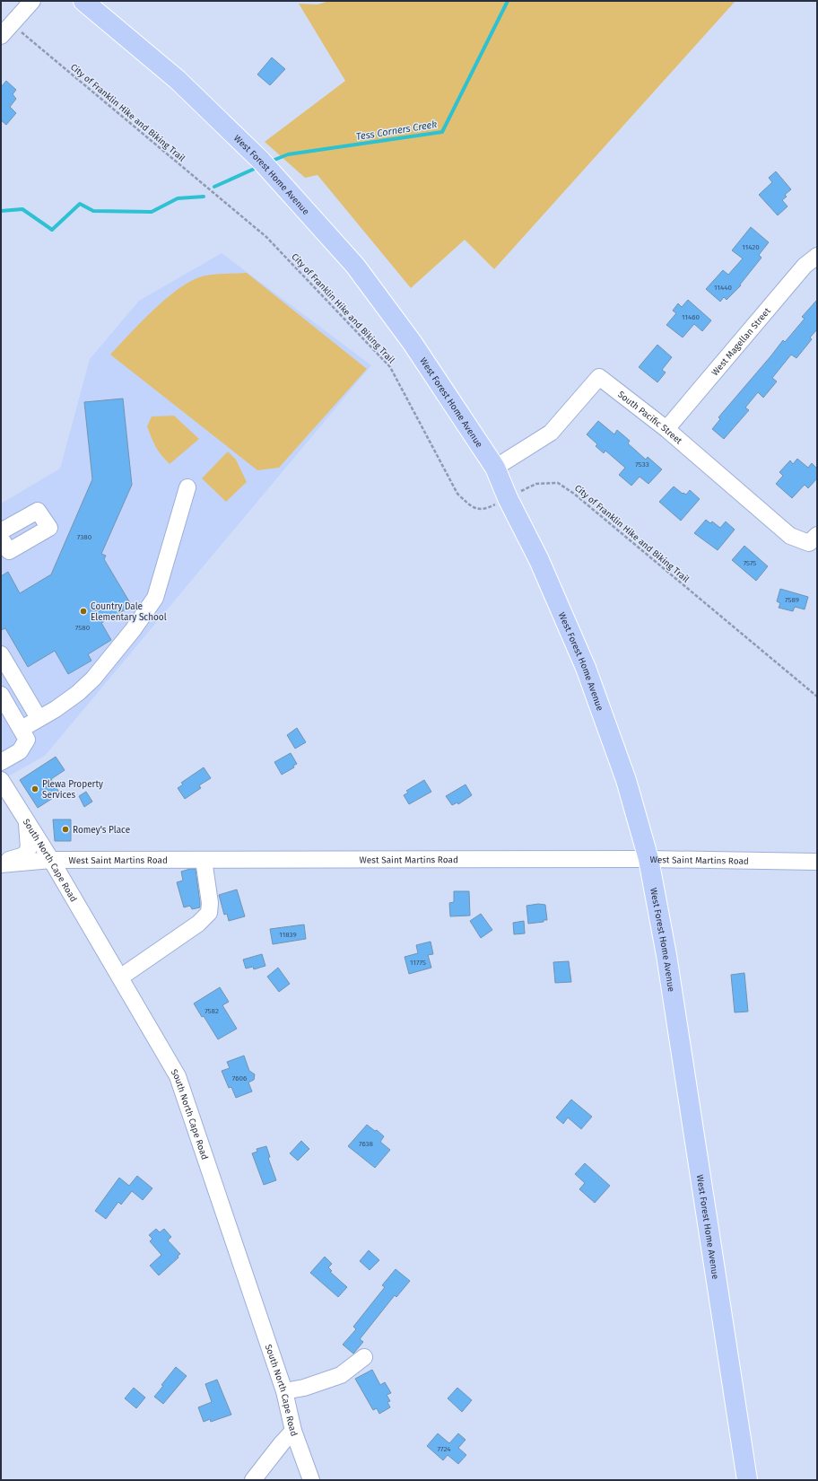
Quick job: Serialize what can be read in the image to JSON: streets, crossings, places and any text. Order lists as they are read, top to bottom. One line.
{"streets":{"main road":["West Forest Home Avenue"],"street":["West Magellan Street","South Pacific Street","West Saint Martins Road","South North Cape Road"],"path":["City of Franklin Hike and Biking Trail"]},"crossings":[["City of Franklin Hike and Biking Trail","West Forest Home Avenue"],["West Forest Home Avenue","South Pacific Street"],["West Forest Home Avenue","West Saint Martins Road"],["West Magellan Street","South Pacific Street"],["West Saint Martins Road","South North Cape Road"]],"water":["Tess Corners Creek"],"places":["Country Dale Elementary School","Plewa Property Services","Romey's Place"],"house_numbers":["11420","11440","11460","7533","7380","7575","7589","7580","11839","11775","7582","7606","7638","7724"]}
